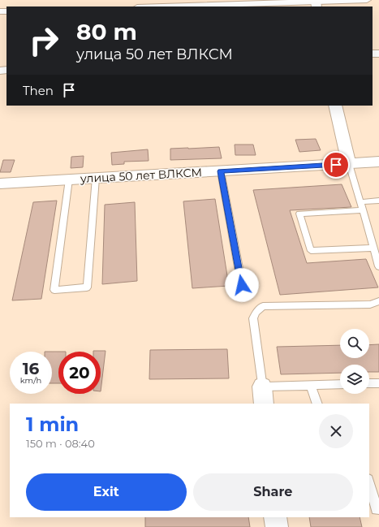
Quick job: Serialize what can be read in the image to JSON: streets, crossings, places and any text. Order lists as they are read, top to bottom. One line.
{"streets":{"street":["улица 50 лет ВЛКСМ"]},"page":{"turn":["80 m","улица 50 лет ВЛКСМ"],"then":"Then","speed":"16 km/h","limit":"20","heading":["1 min","150 m · 08:40"],"buttons":["Exit","Share"]}}
